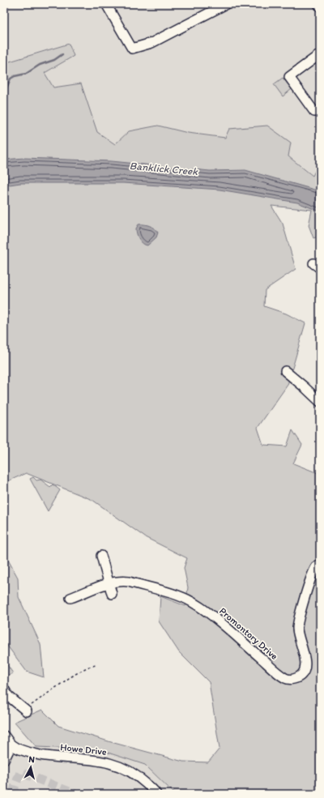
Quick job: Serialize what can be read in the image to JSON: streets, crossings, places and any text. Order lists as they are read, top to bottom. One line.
{"streets":{"street":["Promontory Drive","Howe Drive"]},"water":["Banklick Creek"],"north":"top"}
